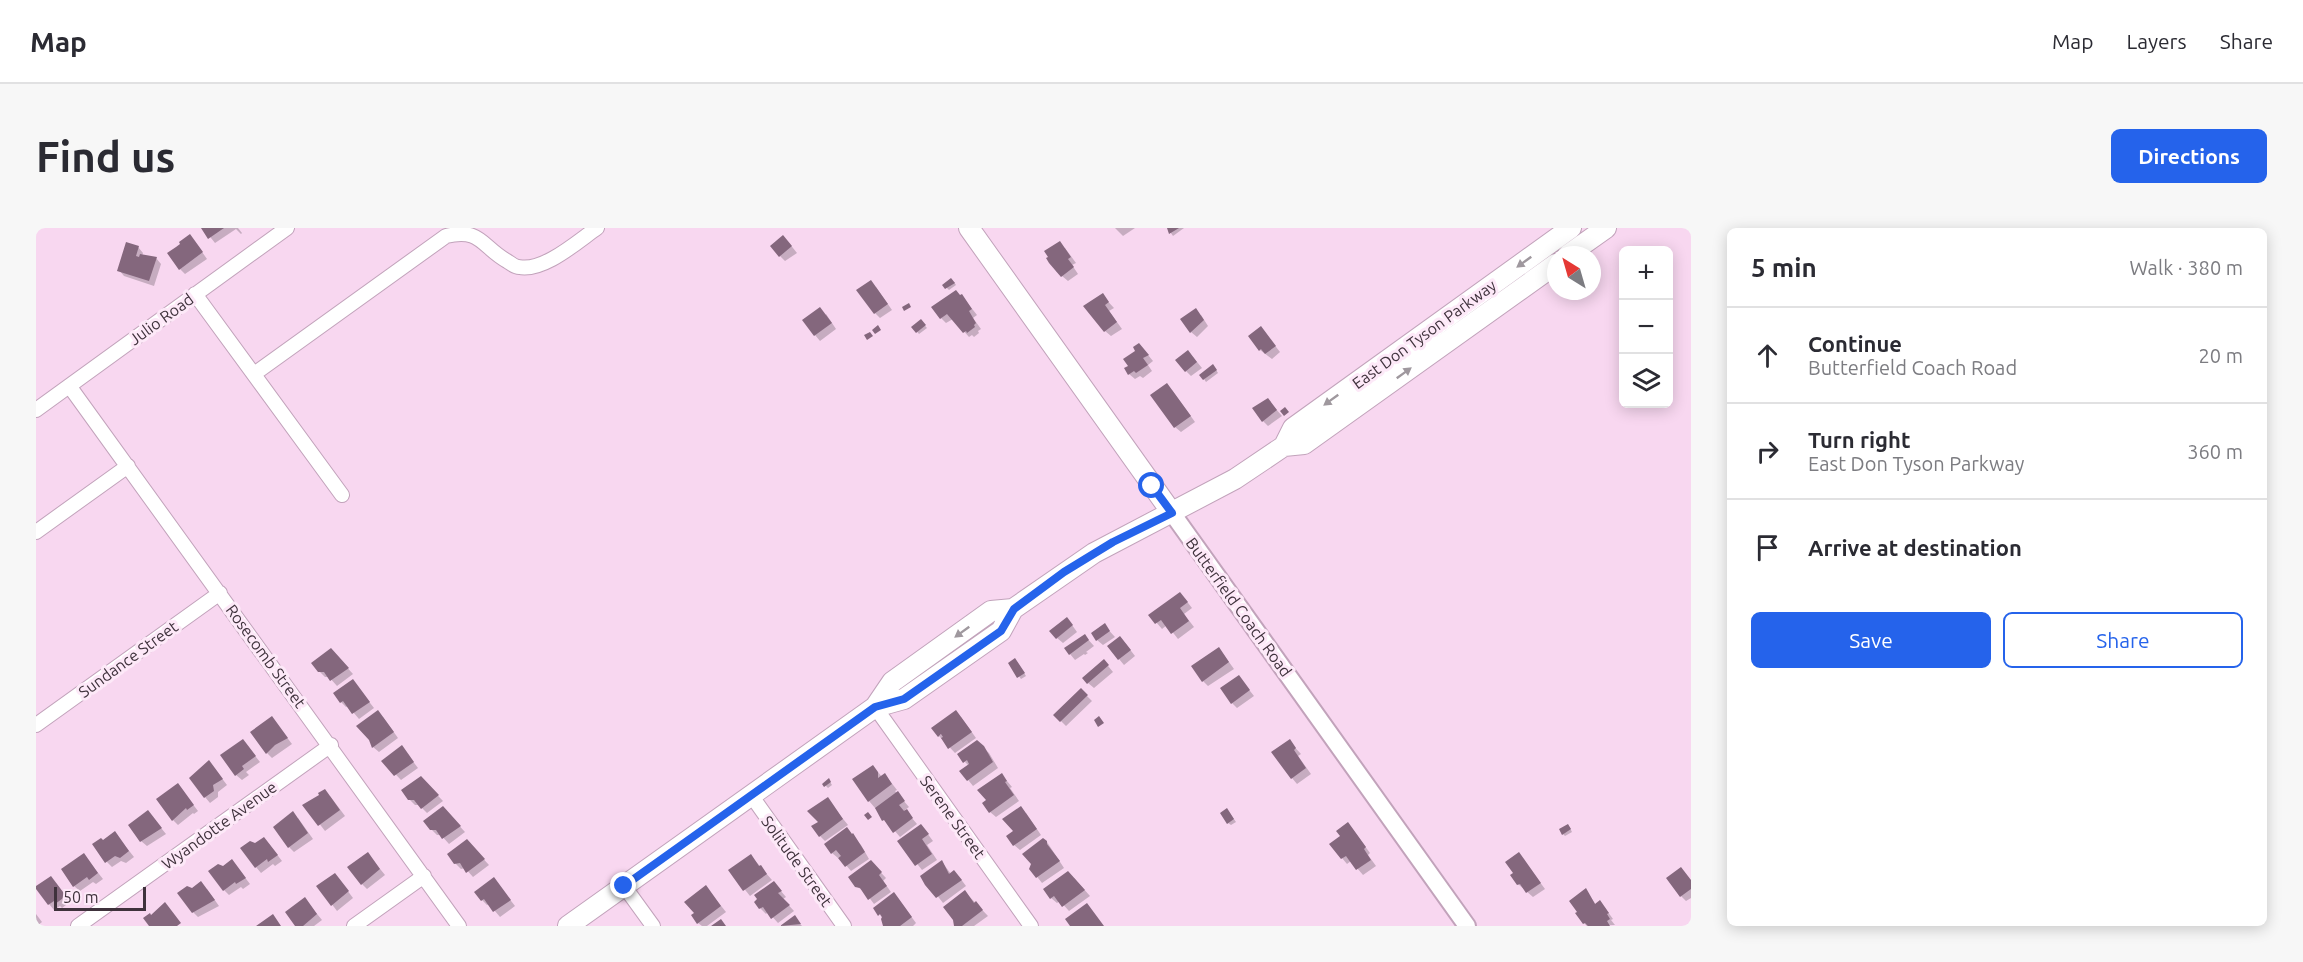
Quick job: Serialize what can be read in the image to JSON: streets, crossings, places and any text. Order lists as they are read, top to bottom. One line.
{"streets":{"main road":["East Don Tyson Parkway","Butterfield Coach Road"],"street":["Julio Road","Rosecomb Street","Sundance Street","Serene Street","Wyandotte Avenue","Solitude Street"]},"crossings":[["Julio Road","Rosecomb Street"],["East Don Tyson Parkway","Butterfield Coach Road"],["East Don Tyson Parkway","Serene Street"],["East Don Tyson Parkway","Solitude Street"],["Rosecomb Street","Sundance Street"],["Rosecomb Street","Wyandotte Avenue"]],"scale_bar":"50 m","north":"top left","page":{"header":"Map","nav":["Map","Layers","Share"],"buttons":["Directions",["Save","Share"]],"title":"Find us","heading":["5 min","Walk · 380 m"],"map_buttons":["+","−"],"list":[["Continue","Butterfield Coach Road","20 m"],["Turn right","East Don Tyson Parkway","360 m"],"Arrive at destination"],"scale":"50 m"}}
